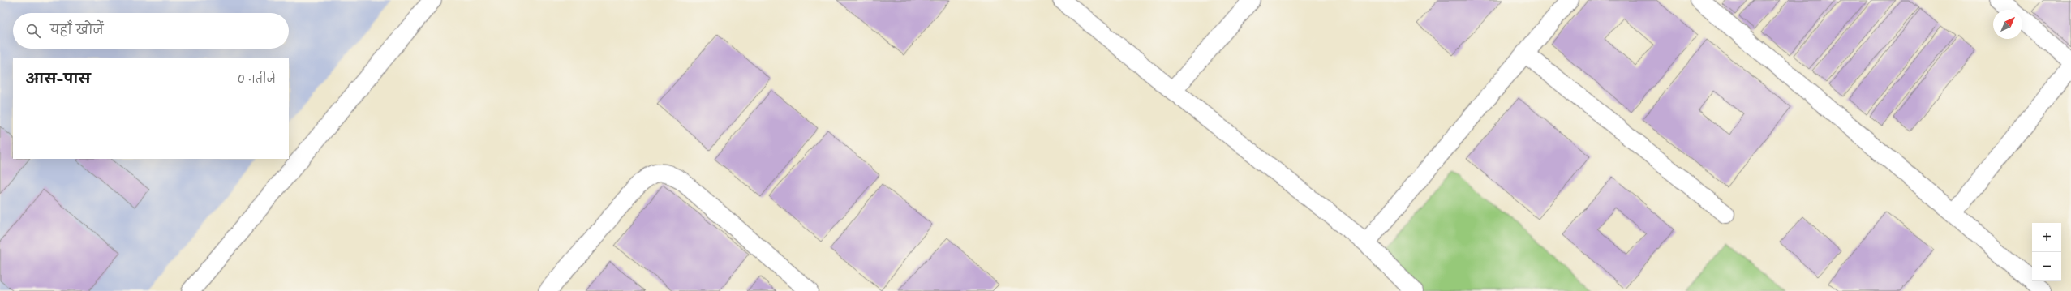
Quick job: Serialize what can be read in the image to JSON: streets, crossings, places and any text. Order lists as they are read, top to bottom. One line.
{"north":"top right","page":{"search":"यहाँ खोजें","heading":["आस-पास","0 नतीजे"],"map_buttons":["+","−"]}}
